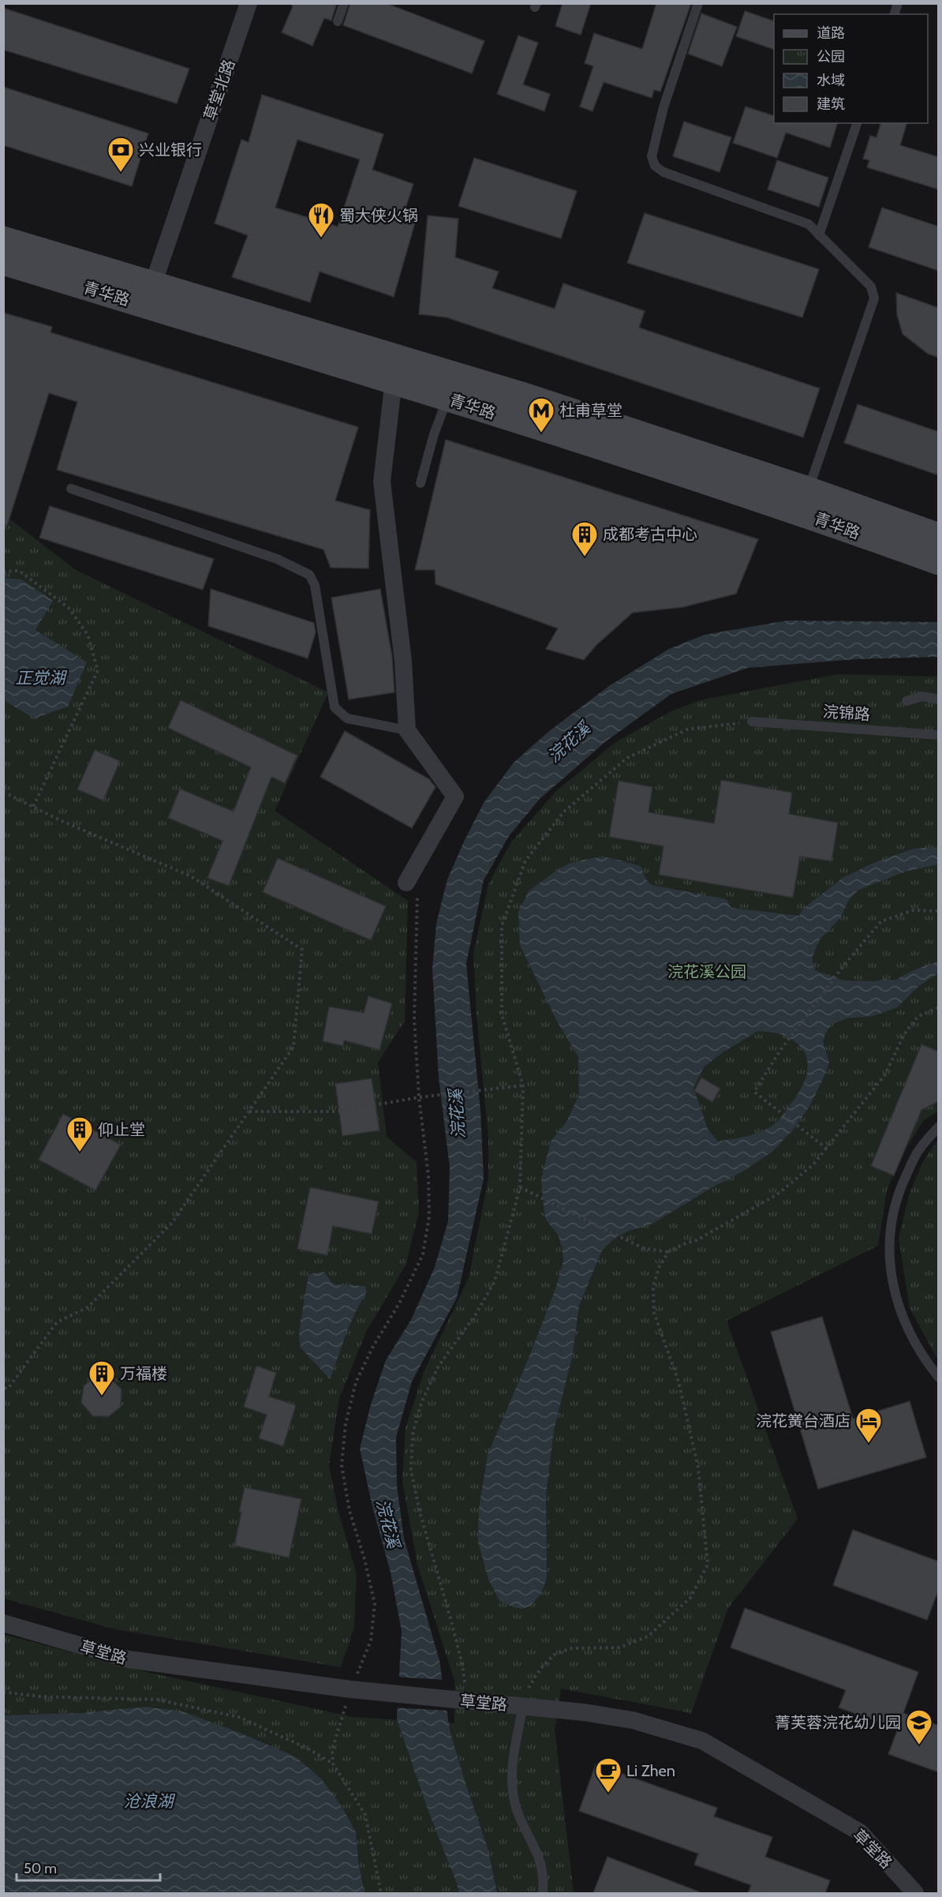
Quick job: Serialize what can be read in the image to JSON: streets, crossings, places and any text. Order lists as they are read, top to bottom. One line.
{"streets":{"main road":["青华路"],"street":["草堂北路","草堂路"],"lane":["浣锦路"]},"crossings":[["草堂北路","青华路"]],"water":["正觉湖","浣花溪","沧浪湖"],"parks":["浣花溪公园"],"places":{"bank":["兴业银行"],"restaurant":["蜀大侠火锅"],"metro station":["杜甫草堂"],"building":["成都考古中心","仰止堂","万福楼"],"hotel":["浣花黉台酒店"],"school or university":["菁芙蓉浣花幼儿园"],"cafe":["Li Zhen"]},"legend":["道路","公园","水域","建筑"],"scale_bar":"50 m"}
